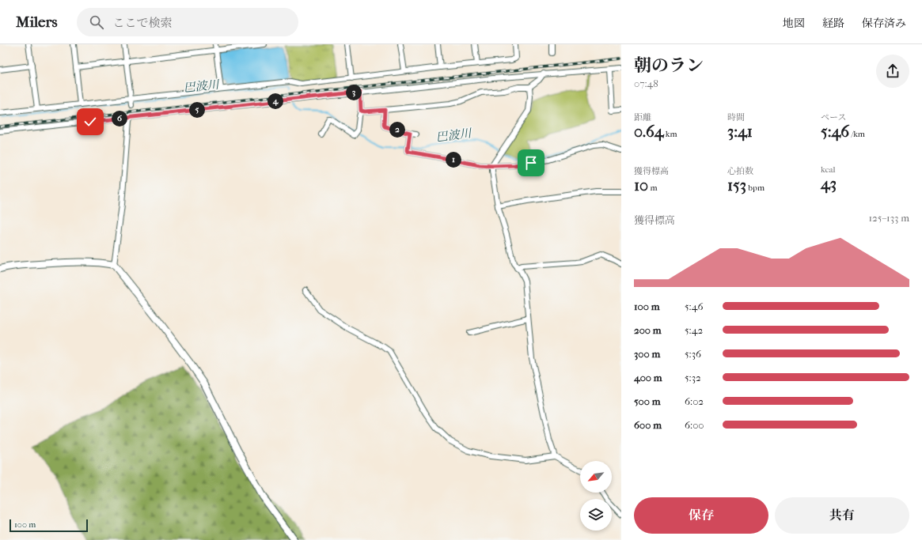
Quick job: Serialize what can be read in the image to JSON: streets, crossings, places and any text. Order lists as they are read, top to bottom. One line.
{"water":["巴波川"],"scale_bar":"100 m","north":"bottom left","page":{"header":"Milers","search":"ここで検索","nav":["地図","経路","保存済み"],"heading":["朝のラン","07:48"],"pins":["3","4","5","6","2","1"],"stats":[["距離","0.64 km"],["時間","3:41"],["ペース","5:46 /km"],["獲得標高","10 m"],["心拍数","153 bpm"],["kcal","43"]],"chart":["獲得標高","125–133 m"],"list":[{"name":"100 m","note":"5:46"},{"name":"200 m","note":"5:42"},{"name":"300 m","note":"5:36"},{"name":"400 m","note":"5:32"},{"name":"500 m","note":"6:02"},{"name":"600 m","note":"6:00"}],"buttons":["保存","共有"],"scale":"100 m"}}
